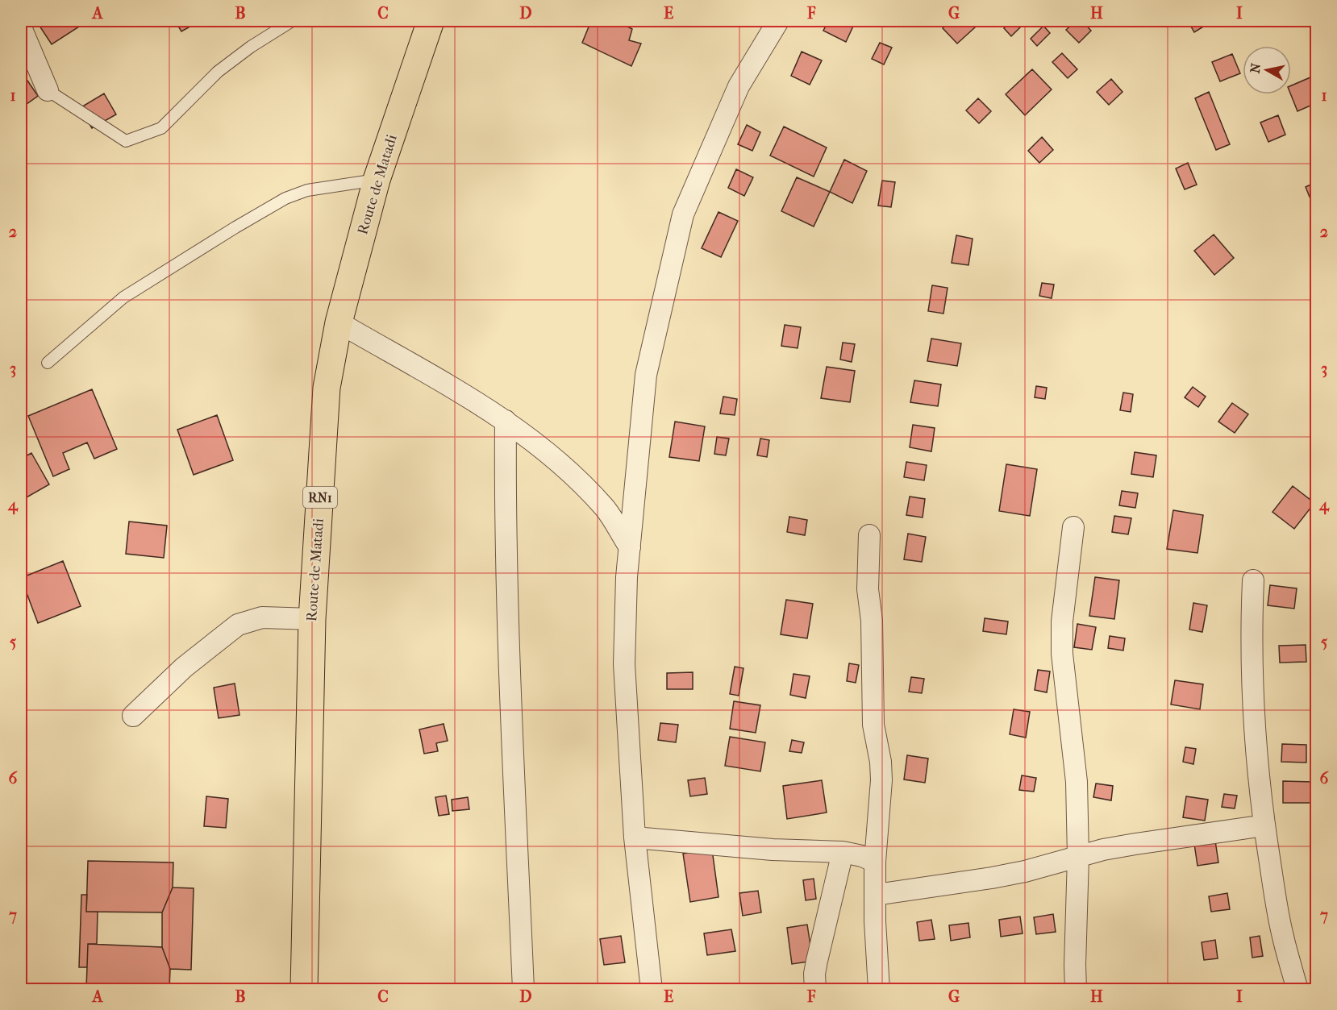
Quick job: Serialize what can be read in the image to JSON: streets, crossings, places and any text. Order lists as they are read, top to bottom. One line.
{"streets":{"highway":["Route de Matadi","RN1"]},"north":"left","grid":{"columns":["A","B","C","D","E","F","G","H","I"],"rows":["1","2","3","4","5","6","7"]}}
